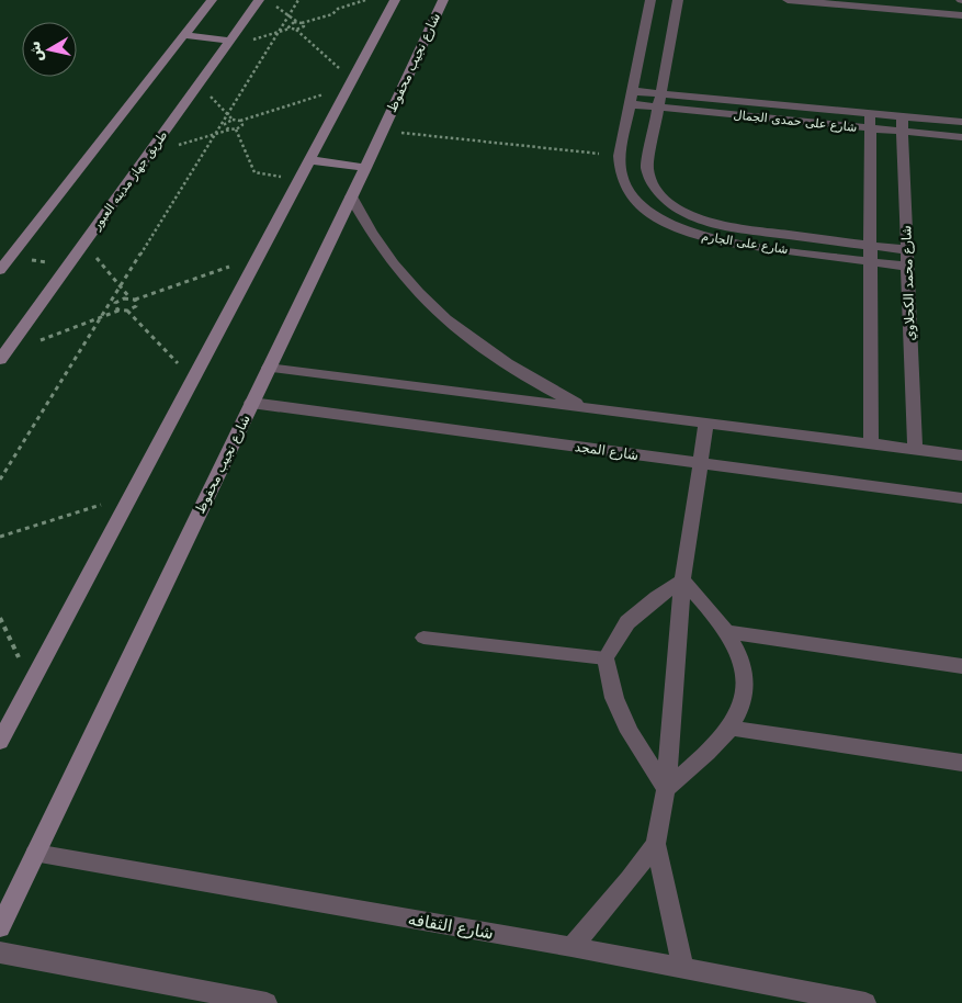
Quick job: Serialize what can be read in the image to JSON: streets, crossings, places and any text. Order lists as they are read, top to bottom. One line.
{"streets":{"street":["شارع نجيب محفوظ","شارع على حمدى الجمال","طريق جهاز مدينه العبور","شارع على الجارم","شارع محمد الكحلاوي","شارع المجد","شارع الثقافه"]},"crossings":[["شارع نجيب محفوظ","شارع المجد"],["شارع نجيب محفوظ","شارع الثقافه"],["شارع على حمدى الجمال","شارع على الجارم"],["شارع على حمدى الجمال","شارع محمد الكحلاوي"],["شارع على الجارم","شارع محمد الكحلاوي"]],"north":"left"}
